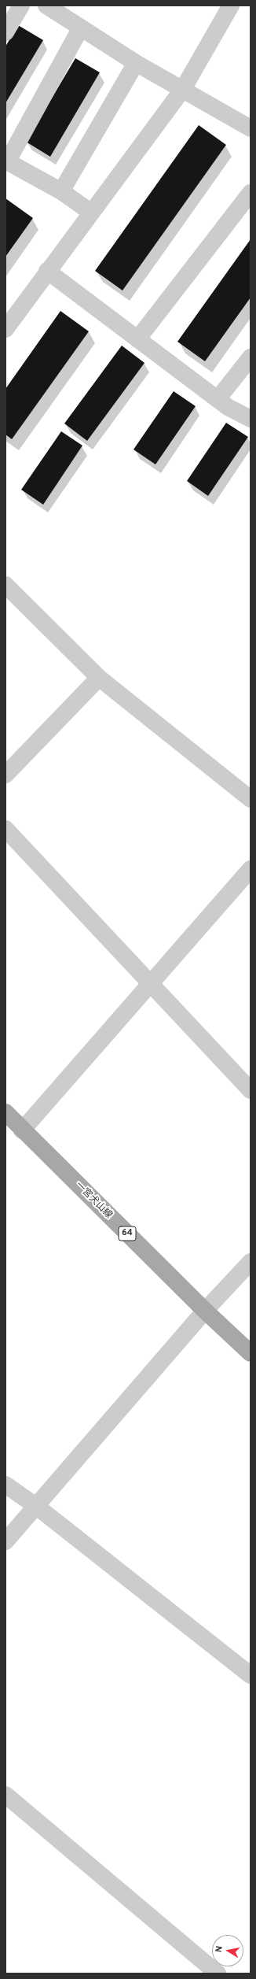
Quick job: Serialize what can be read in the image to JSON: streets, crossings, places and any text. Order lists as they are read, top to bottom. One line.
{"streets":{"main road":["一宮犬山線","64"]},"north":"left"}
